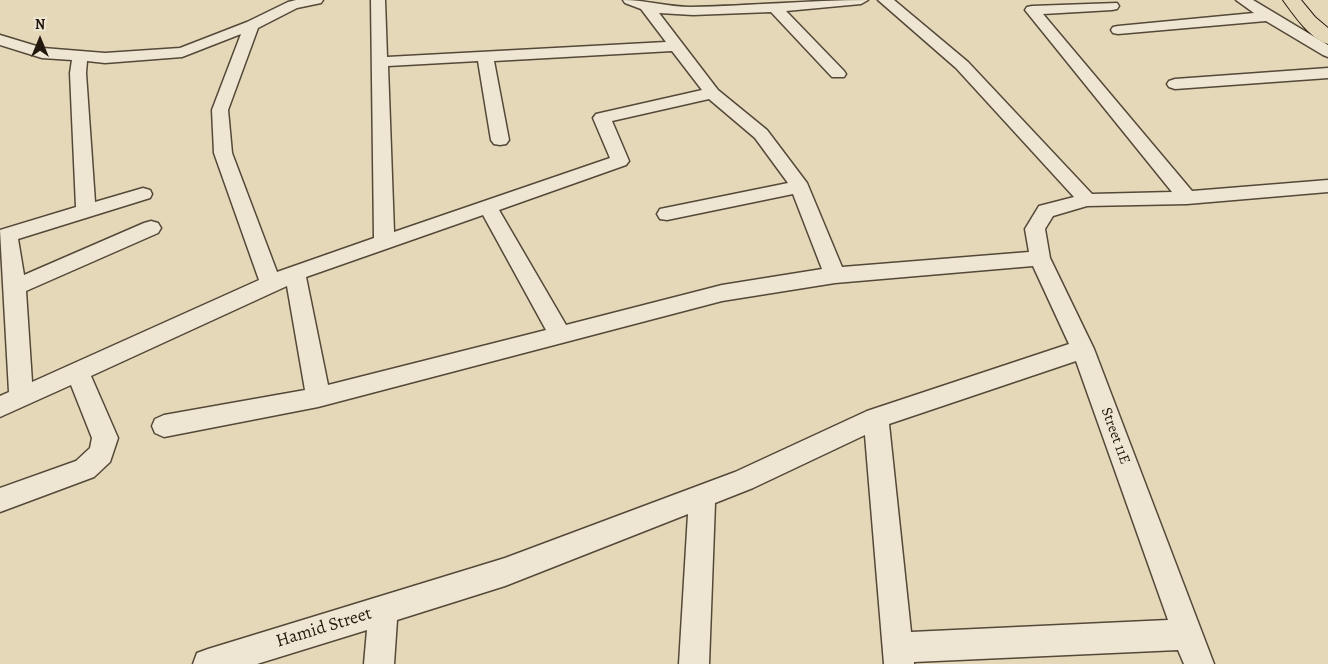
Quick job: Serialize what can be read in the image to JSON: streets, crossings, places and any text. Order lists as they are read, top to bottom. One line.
{"streets":{"street":["Street 11E","Hamid Street"]},"crossings":[["Street 11E","Hamid Street"]],"north":"top"}
